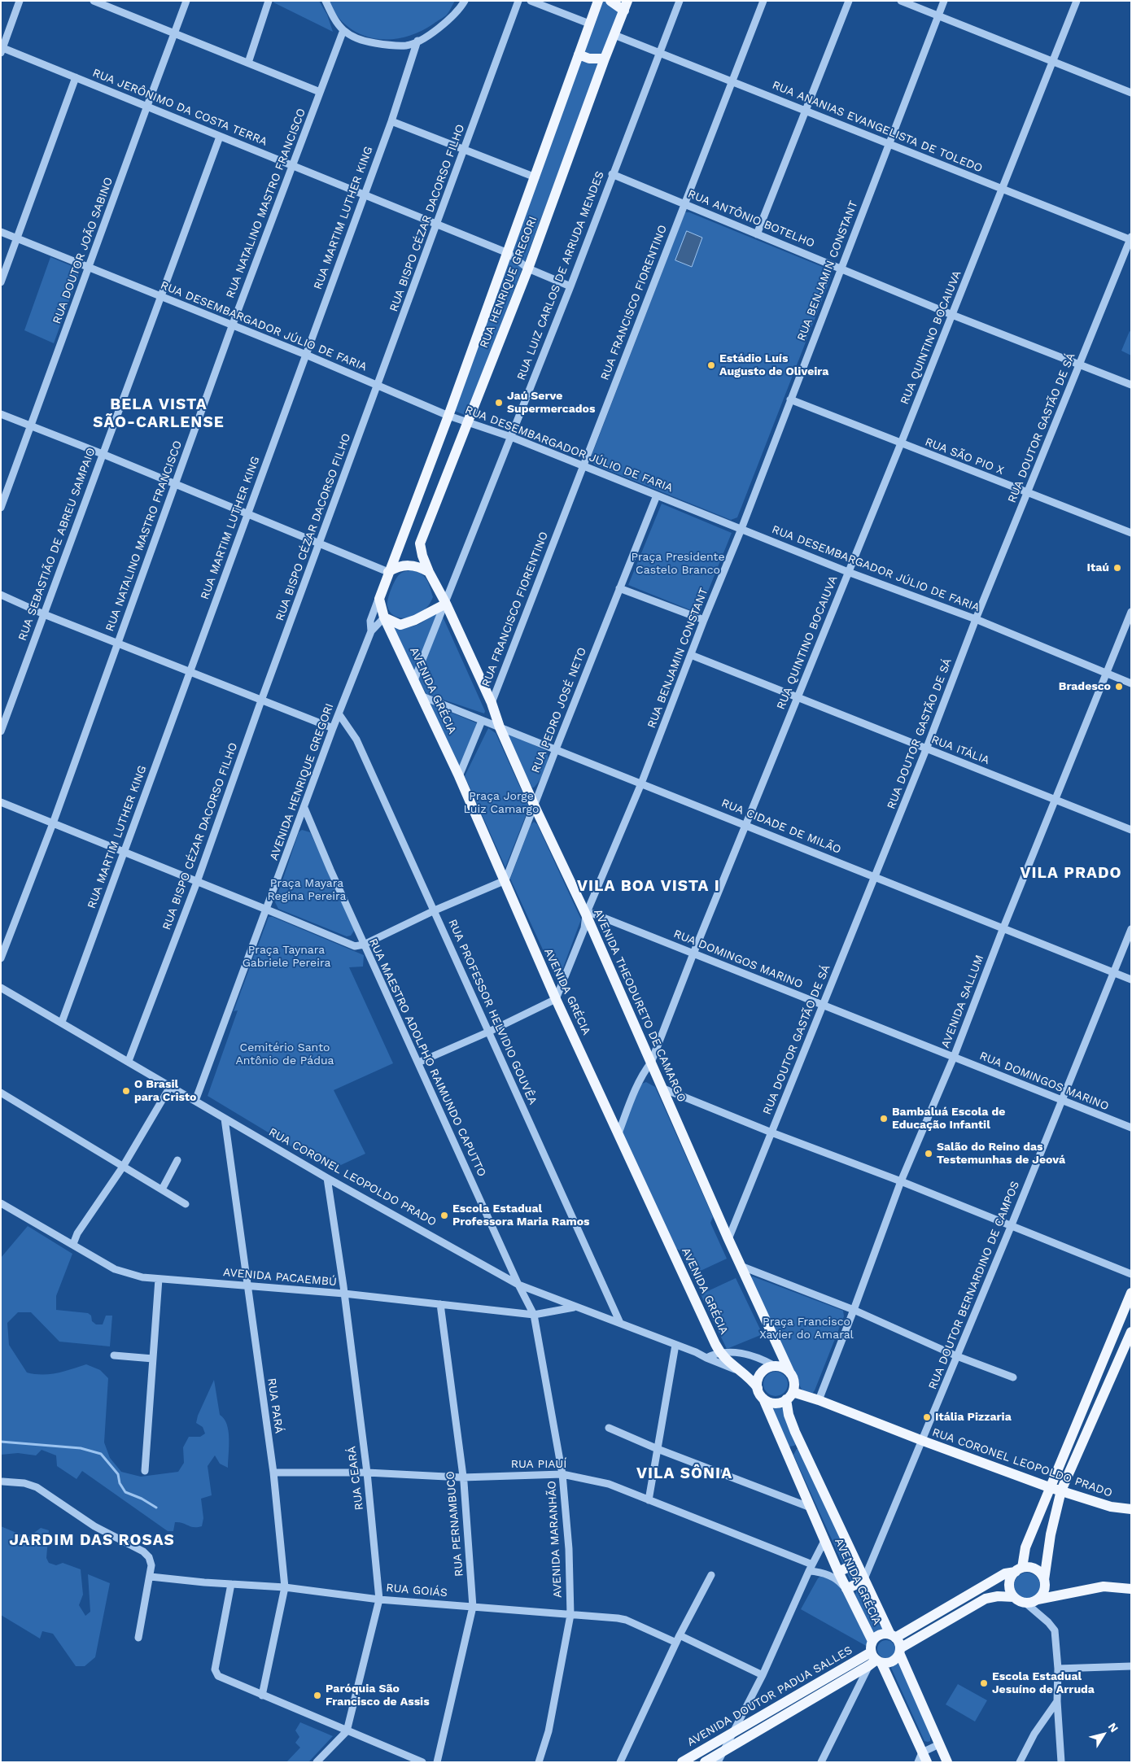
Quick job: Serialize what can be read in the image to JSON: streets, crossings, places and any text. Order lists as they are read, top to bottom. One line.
{"streets":{"main road":["RUA HENRIQUE GREGORI","AVENIDA GRÉCIA","AVENIDA THEODURETO DE CAMARGO","RUA CORONEL LEOPOLDO PRADO","AVENIDA DOUTOR PADUA SALLES"],"street":["RUA JERÔNIMO DA COSTA TERRA","RUA ANANIAS EVANGELISTA DE TOLEDO","RUA NATALINO MASTRO FRANCISCO","RUA MARTIM LUTHER KING","RUA BISPO CÉZAR DACORSO FILHO","RUA ANTÔNIO BOTELHO","RUA DOUTOR JOÃO SABINO","RUA BENJAMIN CONSTANT","RUA LUIZ CARLOS DE ARRUDA MENDES","RUA FRANCISCO FIORENTINO","RUA DESEMBARGADOR JÚLIO DE FARIA","RUA QUINTINO BOCAIUVA","RUA DOUTOR GASTÃO DE SÁ","RUA SÃO PIO X","RUA SEBASTIÃO DE ABREU SAMPAIO","RUA PEDRO JOSÉ NETO","RUA ITÁLIA","AVENIDA HENRIQUE GREGORI","RUA CIDADE DE MILÃO","RUA DOMINGOS MARINO","AVENIDA SALLUM","RUA PROFESSOR HELVIDIO GOUVÊA","RUA MAESTRO ADOLPHO RAIMUNDO CAPUTTO","AVENIDA PACAEMBÚ","RUA DOUTOR BERNARDINO DE CAMPOS","RUA PARÁ","RUA PIAUÍ","RUA CEARÁ","RUA PERNAMBUCO","AVENIDA MARANHÃO","RUA GOIÁS"]},"crossings":[["RUA JERÔNIMO DA COSTA TERRA","RUA NATALINO MASTRO FRANCISCO"],["RUA JERÔNIMO DA COSTA TERRA","RUA MARTIM LUTHER KING"],["RUA JERÔNIMO DA COSTA TERRA","RUA BISPO CÉZAR DACORSO FILHO"],["RUA JERÔNIMO DA COSTA TERRA","RUA DOUTOR JOÃO SABINO"],["RUA JERÔNIMO DA COSTA TERRA","RUA LUIZ CARLOS DE ARRUDA MENDES"],["RUA JERÔNIMO DA COSTA TERRA","RUA HENRIQUE GREGORI"],["RUA JERÔNIMO DA COSTA TERRA","RUA SEBASTIÃO DE ABREU SAMPAIO"],["RUA ANANIAS EVANGELISTA DE TOLEDO","RUA BENJAMIN CONSTANT"],["RUA ANANIAS EVANGELISTA DE TOLEDO","RUA LUIZ CARLOS DE ARRUDA MENDES"],["RUA ANANIAS EVANGELISTA DE TOLEDO","RUA HENRIQUE GREGORI"],["RUA ANANIAS EVANGELISTA DE TOLEDO","RUA FRANCISCO FIORENTINO"],["RUA ANANIAS EVANGELISTA DE TOLEDO","RUA QUINTINO BOCAIUVA"],["RUA ANANIAS EVANGELISTA DE TOLEDO","RUA DOUTOR GASTÃO DE SÁ"],["RUA NATALINO MASTRO FRANCISCO","RUA DESEMBARGADOR JÚLIO DE FARIA"],["RUA MARTIM LUTHER KING","RUA DESEMBARGADOR JÚLIO DE FARIA"],["RUA MARTIM LUTHER KING","RUA CORONEL LEOPOLDO PRADO"],["RUA BISPO CÉZAR DACORSO FILHO","RUA DESEMBARGADOR JÚLIO DE FARIA"],["RUA BISPO CÉZAR DACORSO FILHO","RUA CORONEL LEOPOLDO PRADO"],["RUA ANTÔNIO BOTELHO","RUA BENJAMIN CONSTANT"],["RUA ANTÔNIO BOTELHO","RUA LUIZ CARLOS DE ARRUDA MENDES"],["RUA ANTÔNIO BOTELHO","RUA FRANCISCO FIORENTINO"],["RUA ANTÔNIO BOTELHO","RUA QUINTINO BOCAIUVA"],["RUA ANTÔNIO BOTELHO","RUA DOUTOR GASTÃO DE SÁ"],["RUA DOUTOR JOÃO SABINO","RUA DESEMBARGADOR JÚLIO DE FARIA"],["RUA BENJAMIN CONSTANT","RUA DESEMBARGADOR JÚLIO DE FARIA"],["RUA BENJAMIN CONSTANT","RUA SÃO PIO X"],["RUA BENJAMIN CONSTANT","AVENIDA GRÉCIA"],["RUA BENJAMIN CONSTANT","RUA ITÁLIA"],["RUA BENJAMIN CONSTANT","RUA CIDADE DE MILÃO"],["RUA BENJAMIN CONSTANT","RUA DOMINGOS MARINO"],["RUA BENJAMIN CONSTANT","AVENIDA THEODURETO DE CAMARGO"],["RUA LUIZ CARLOS DE ARRUDA MENDES","RUA HENRIQUE GREGORI"],["RUA LUIZ CARLOS DE ARRUDA MENDES","RUA DESEMBARGADOR JÚLIO DE FARIA"],["RUA LUIZ CARLOS DE ARRUDA MENDES","AVENIDA GRÉCIA"],["RUA LUIZ CARLOS DE ARRUDA MENDES","AVENIDA THEODURETO DE CAMARGO"],["RUA HENRIQUE GREGORI","RUA DESEMBARGADOR JÚLIO DE FARIA"],["RUA HENRIQUE GREGORI","AVENIDA GRÉCIA"],["RUA HENRIQUE GREGORI","AVENIDA THEODURETO DE CAMARGO"],["RUA FRANCISCO FIORENTINO","RUA DESEMBARGADOR JÚLIO DE FARIA"],["RUA FRANCISCO FIORENTINO","AVENIDA THEODURETO DE CAMARGO"],["RUA DESEMBARGADOR JÚLIO DE FARIA","RUA QUINTINO BOCAIUVA"],["RUA DESEMBARGADOR JÚLIO DE FARIA","RUA DOUTOR GASTÃO DE SÁ"],["RUA DESEMBARGADOR JÚLIO DE FARIA","RUA SEBASTIÃO DE ABREU SAMPAIO"],["RUA DESEMBARGADOR JÚLIO DE FARIA","RUA PEDRO JOSÉ NETO"],["RUA DESEMBARGADOR JÚLIO DE FARIA","AVENIDA SALLUM"],["RUA QUINTINO BOCAIUVA","RUA SÃO PIO X"],["RUA QUINTINO BOCAIUVA","AVENIDA GRÉCIA"],["RUA QUINTINO BOCAIUVA","RUA ITÁLIA"],["RUA QUINTINO BOCAIUVA","RUA CIDADE DE MILÃO"],["RUA QUINTINO BOCAIUVA","RUA DOMINGOS MARINO"],["RUA QUINTINO BOCAIUVA","AVENIDA THEODURETO DE CAMARGO"],["RUA DOUTOR GASTÃO DE SÁ","RUA SÃO PIO X"],["RUA DOUTOR GASTÃO DE SÁ","RUA ITÁLIA"],["RUA DOUTOR GASTÃO DE SÁ","RUA CIDADE DE MILÃO"],["RUA DOUTOR GASTÃO DE SÁ","RUA DOMINGOS MARINO"],["RUA DOUTOR GASTÃO DE SÁ","AVENIDA THEODURETO DE CAMARGO"],["AVENIDA GRÉCIA","RUA PEDRO JOSÉ NETO"],["AVENIDA GRÉCIA","RUA CIDADE DE MILÃO"],["AVENIDA GRÉCIA","AVENIDA THEODURETO DE CAMARGO"],["AVENIDA GRÉCIA","RUA CORONEL LEOPOLDO PRADO"],["AVENIDA GRÉCIA","RUA DOUTOR BERNARDINO DE CAMPOS"],["AVENIDA GRÉCIA","RUA PIAUÍ"],["AVENIDA GRÉCIA","AVENIDA DOUTOR PADUA SALLES"],["RUA PEDRO JOSÉ NETO","RUA CIDADE DE MILÃO"],["RUA PEDRO JOSÉ NETO","AVENIDA THEODURETO DE CAMARGO"],["RUA ITÁLIA","AVENIDA SALLUM"],["AVENIDA HENRIQUE GREGORI","RUA PROFESSOR HELVIDIO GOUVÊA"],["AVENIDA HENRIQUE GREGORI","RUA MAESTRO ADOLPHO RAIMUNDO CAPUTTO"],["AVENIDA HENRIQUE GREGORI","RUA CORONEL LEOPOLDO PRADO"],["RUA CIDADE DE MILÃO","AVENIDA SALLUM"],["RUA CIDADE DE MILÃO","AVENIDA THEODURETO DE CAMARGO"],["RUA CIDADE DE MILÃO","RUA DOUTOR BERNARDINO DE CAMPOS"],["RUA DOMINGOS MARINO","AVENIDA SALLUM"],["RUA DOMINGOS MARINO","AVENIDA THEODURETO DE CAMARGO"],["RUA DOMINGOS MARINO","RUA DOUTOR BERNARDINO DE CAMPOS"],["AVENIDA SALLUM","RUA CORONEL LEOPOLDO PRADO"],["AVENIDA THEODURETO DE CAMARGO","RUA CORONEL LEOPOLDO PRADO"],["RUA PROFESSOR HELVIDIO GOUVÊA","RUA CORONEL LEOPOLDO PRADO"],["RUA MAESTRO ADOLPHO RAIMUNDO CAPUTTO","RUA CORONEL LEOPOLDO PRADO"],["RUA MAESTRO ADOLPHO RAIMUNDO CAPUTTO","AVENIDA PACAEMBÚ"],["RUA MAESTRO ADOLPHO RAIMUNDO CAPUTTO","AVENIDA MARANHÃO"],["RUA CORONEL LEOPOLDO PRADO","AVENIDA PACAEMBÚ"],["RUA CORONEL LEOPOLDO PRADO","RUA DOUTOR BERNARDINO DE CAMPOS"],["RUA CORONEL LEOPOLDO PRADO","RUA PARÁ"],["RUA CORONEL LEOPOLDO PRADO","RUA CEARÁ"],["AVENIDA PACAEMBÚ","RUA PARÁ"],["AVENIDA PACAEMBÚ","RUA CEARÁ"],["AVENIDA PACAEMBÚ","RUA PERNAMBUCO"],["AVENIDA PACAEMBÚ","AVENIDA MARANHÃO"],["RUA PARÁ","RUA PIAUÍ"],["RUA PARÁ","RUA GOIÁS"],["RUA PIAUÍ","RUA CEARÁ"],["RUA PIAUÍ","RUA PERNAMBUCO"],["RUA PIAUÍ","AVENIDA MARANHÃO"],["RUA CEARÁ","RUA GOIÁS"],["RUA PERNAMBUCO","RUA GOIÁS"],["AVENIDA MARANHÃO","RUA GOIÁS"]],"districts":["BELA VISTA SÃO-CARLENSE","VILA PRADO","VILA BOA VISTA I","VILA SÔNIA","JARDIM DAS ROSAS"],"parks":["Praça Presidente Castelo Branco","Praça Jorge Luiz Camargo","Praça Mayara Regina Pereira","Praça Taynara Gabriele Pereira","Cemitério Santo Antônio de Pádua","Praça Francisco Xavier do Amaral"],"places":["Estádio Luís Augusto de Oliveira","Jaú Serve Supermercados","Itaú","Bradesco","O Brasil para Cristo","Bambaluá Escola de Educação Infantil","Salão do Reino das Testemunhas de Jeová","Escola Estadual Professora Maria Ramos","Itália Pizzaria","Escola Estadual Jesuíno de Arruda","Paróquia São Francisco de Assis"],"north":"top right"}
